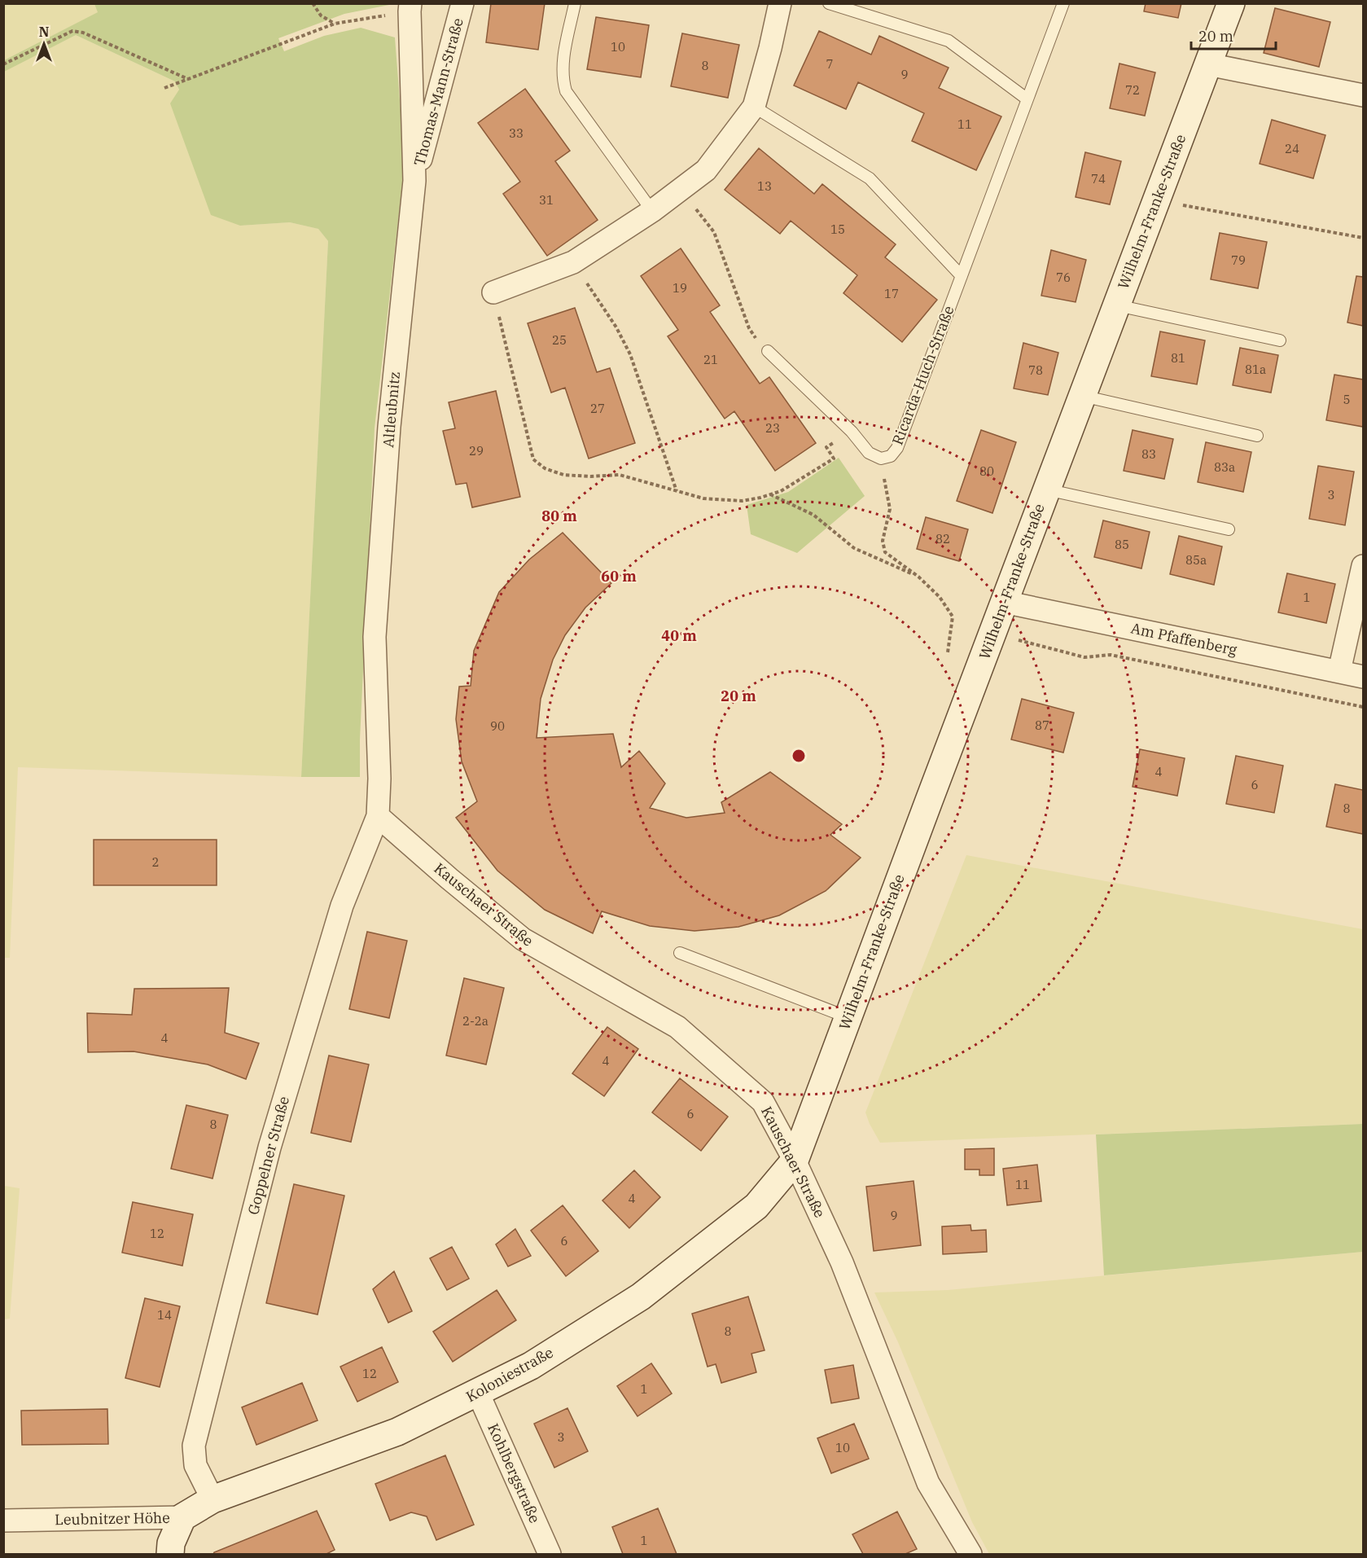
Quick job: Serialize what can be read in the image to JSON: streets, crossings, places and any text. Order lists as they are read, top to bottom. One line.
{"streets":{"street":["Thomas-Mann-Straße","Wilhelm-Franke-Straße","Altleubnitz","Am Pfaffenberg","Kauschaer Straße","Goppelner Straße","Koloniestraße","Kohlbergstraße","Leubnitzer Höhe"],"lane":["Ricarda-Huch-Straße"]},"crossings":[["Thomas-Mann-Straße","Altleubnitz"],["Wilhelm-Franke-Straße","Am Pfaffenberg"],["Wilhelm-Franke-Straße","Kauschaer Straße"],["Wilhelm-Franke-Straße","Koloniestraße"],["Altleubnitz","Kauschaer Straße"],["Altleubnitz","Goppelner Straße"],["Kauschaer Straße","Goppelner Straße"],["Kauschaer Straße","Koloniestraße"],["Goppelner Straße","Koloniestraße"],["Koloniestraße","Kohlbergstraße"],["Koloniestraße","Leubnitzer Höhe"]],"house_numbers":["10","7","8","9","72","11","33","24","74","13","31","15","79","76","19","17","25","81","21","81a","78","5","27","23","29","83","83a","80","3","82","85","85a","1","87","90","4","6","8","2","2-2a","4","4","6","8","11","4","9","12","6","14","8","12","1","3","10","1"],"scale_bar":"20 m","north":"top","rings":["80 m","60 m","40 m","20 m"]}
